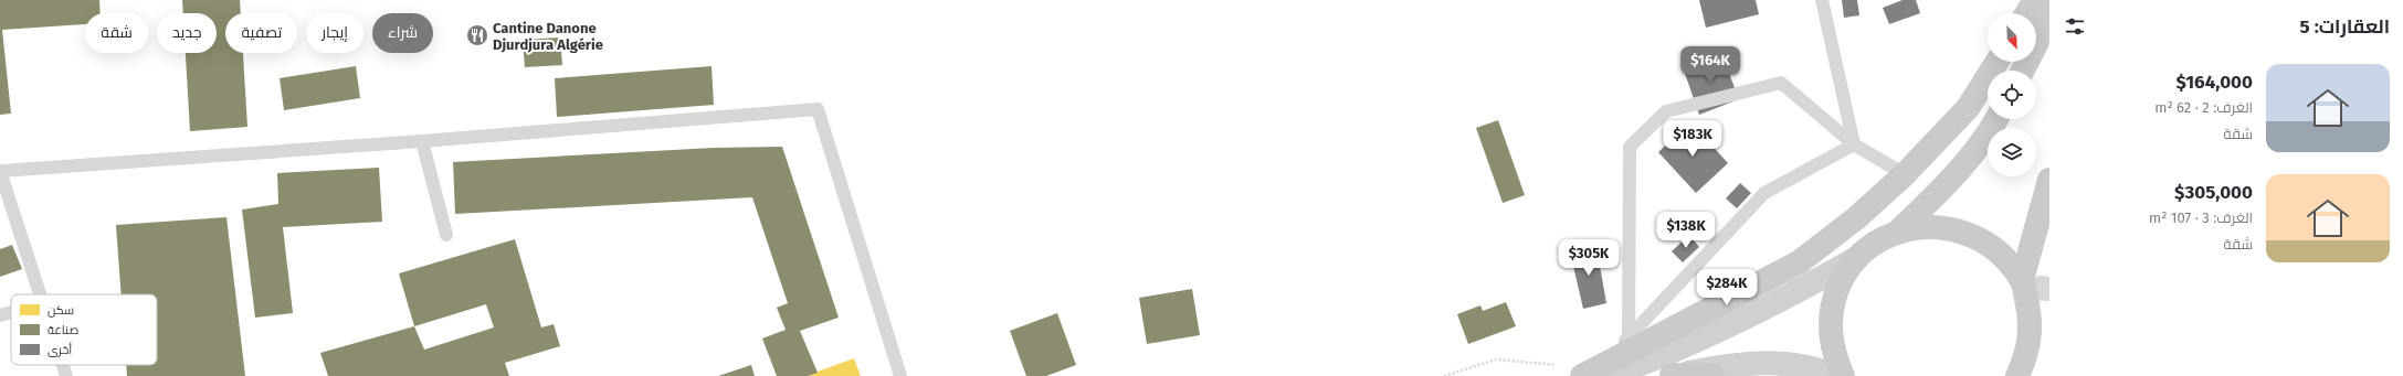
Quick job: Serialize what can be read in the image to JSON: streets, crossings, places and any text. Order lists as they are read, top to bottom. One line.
{"places":{"restaurant":["Cantine Danone Djurdjura Algérie"]},"legend":["سكن","صناعة","أخرى"],"north":"bottom right","page":{"heading":"العقارات: 5","chip":["شراء","إيجار","تصفية","جديد","شقة"],"price":["$164K","$183K","$138K","$305K","$284K"],"list":[{"name":"$164,000","note":"الغرف: 2 · 62 m² · شقة"},{"name":"$305,000","note":"الغرف: 3 · 107 m² · شقة"}]}}
